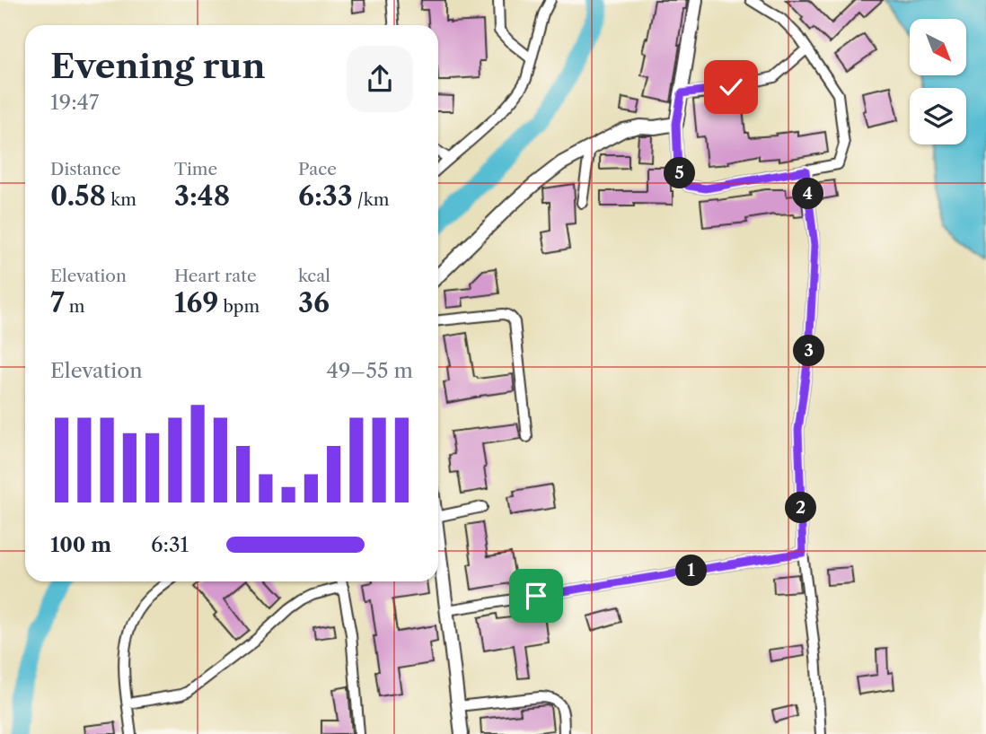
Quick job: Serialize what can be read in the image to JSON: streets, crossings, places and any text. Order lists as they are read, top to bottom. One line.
{"north":"bottom right","page":{"heading":["Evening run","19:47"],"stats":[["Distance","0.58 km"],["Time","3:48"],["Pace","6:33 /km"],["Elevation","7 m"],["Heart rate","169 bpm"],["kcal","36"]],"pins":["5","4","3","2","1"],"chart":["Elevation","49–55 m"],"list":[{"name":"100 m","note":"6:31"}]}}
